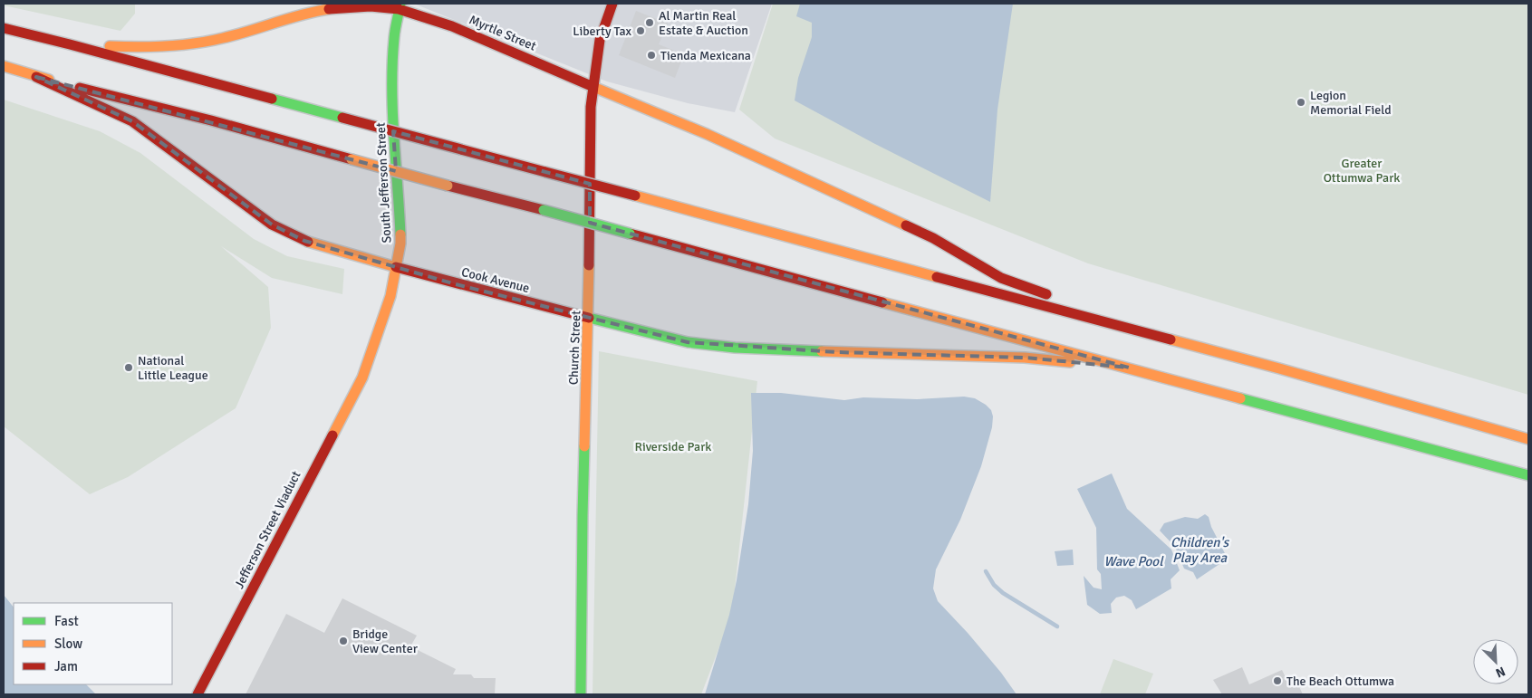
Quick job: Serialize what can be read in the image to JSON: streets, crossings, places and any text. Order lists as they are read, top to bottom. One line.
{"streets":{"main road":["Myrtle Street","South Jefferson Street","Cook Avenue","Church Street","Jefferson Street Viaduct"]},"crossings":[["Myrtle Street","South Jefferson Street"],["Myrtle Street","Church Street"],["South Jefferson Street","Cook Avenue"],["South Jefferson Street","Jefferson Street Viaduct"],["Cook Avenue","Church Street"]],"water":["Children's Play Area","Wave Pool"],"parks":["Greater Ottumwa Park","Riverside Park"],"places":["Al Martin Real Estate & Auction","Liberty Tax","Tienda Mexicana","Legion Memorial Field","National Little League","Bridge View Center","The Beach Ottumwa"],"legend":["Fast","Slow","Jam"],"north":"bottom right"}
